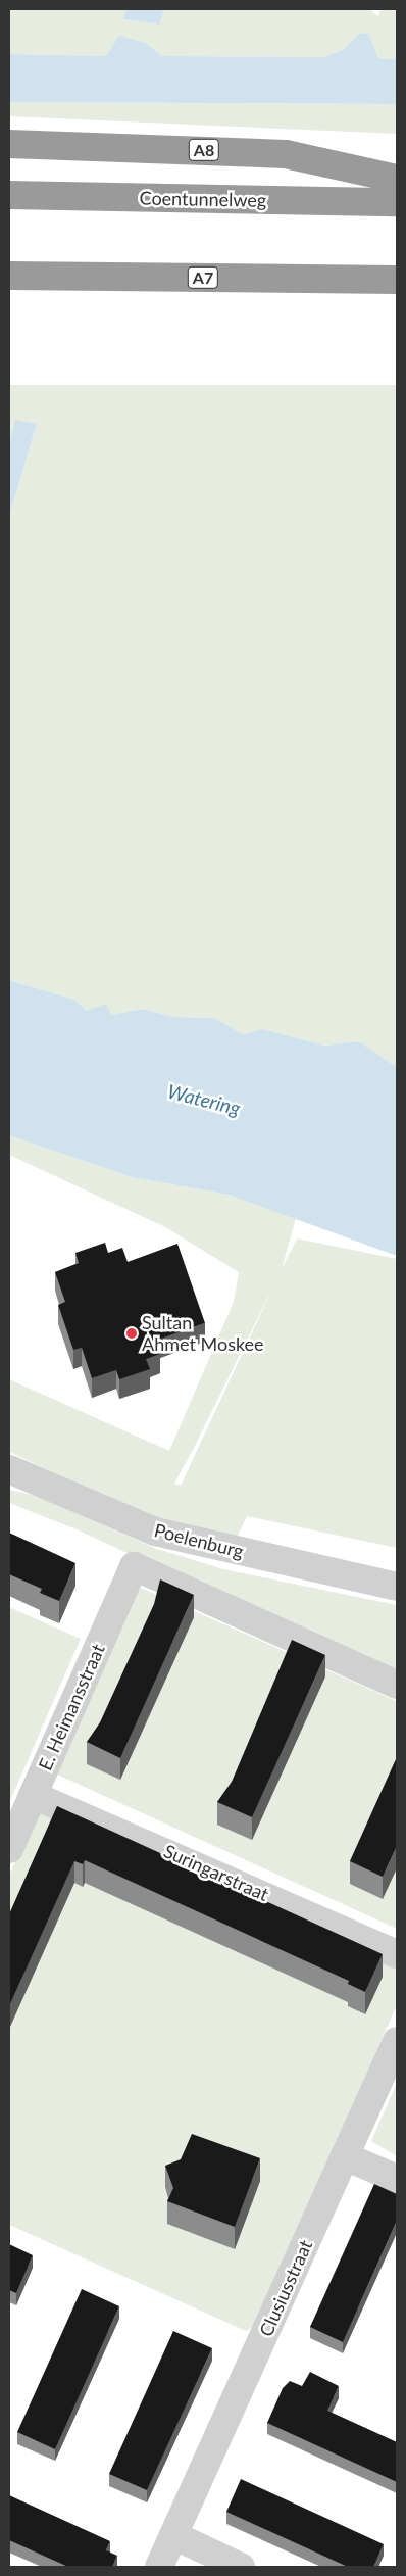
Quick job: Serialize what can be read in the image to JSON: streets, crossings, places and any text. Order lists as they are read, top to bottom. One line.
{"streets":{"highway":["A8","Coentunnelweg","A7"],"street":["Poelenburg","E. Heimansstraat","Suringarstraat","Clusiusstraat"]},"crossings":[["E. Heimansstraat","Suringarstraat"]],"water":["Watering"],"places":["Sultan Ahmet Moskee"]}
